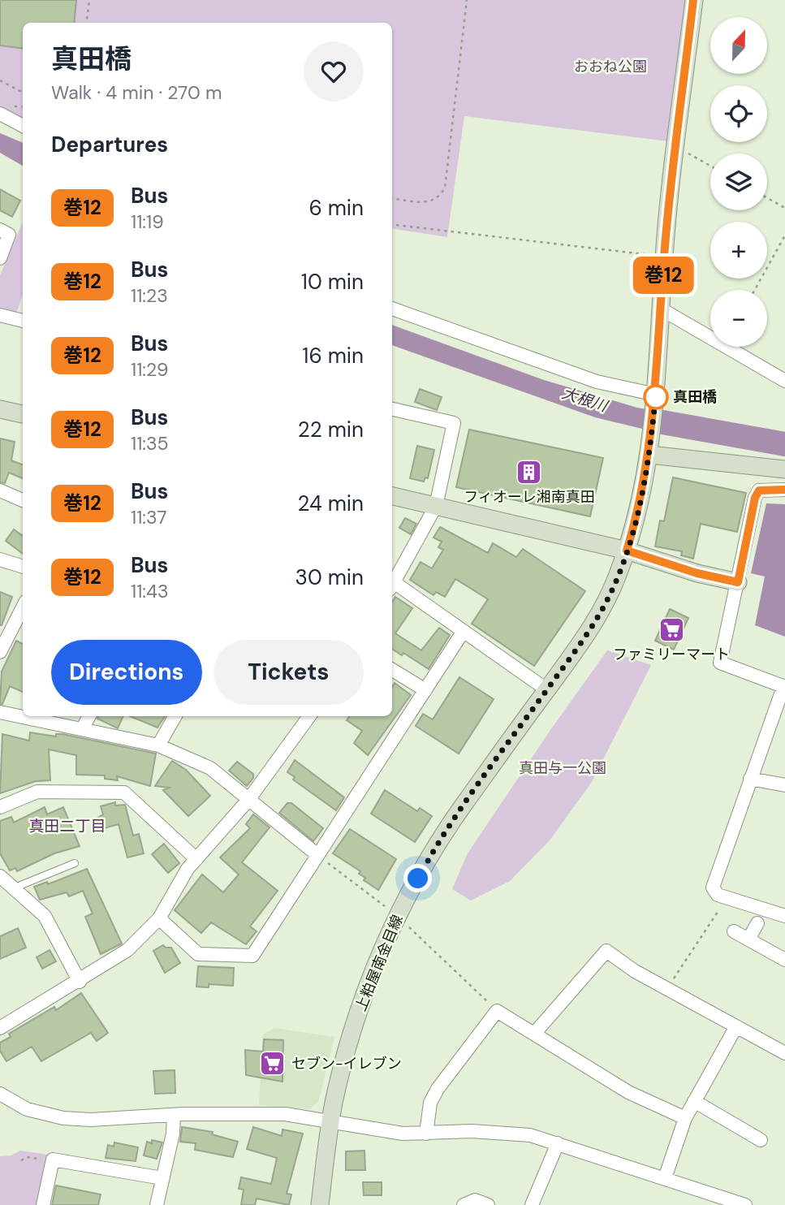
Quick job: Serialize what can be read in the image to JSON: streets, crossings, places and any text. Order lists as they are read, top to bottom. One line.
{"streets":{"main road":["上粕屋南金目線"]},"districts":["真田二丁目"],"water":["大根川"],"parks":["おおね公園","真田与一公園"],"places":{"other":["真田橋"],"building":["フィオーレ湘南真田"],"supermarket":["ファミリーマート","セブン-イレブン"]},"lines":["bus line 巻12"],"north":"top","page":{"on_map":"巻12","map_buttons":["+","−"],"heading":[["真田橋","Walk · 4 min · 270 m"],"Departures"],"list":[{"mark":"巻12","name":"Bus","note":"11:19","value":"6 min"},{"mark":"巻12","name":"Bus","note":"11:23","value":"10 min"},{"mark":"巻12","name":"Bus","note":"11:29","value":"16 min"},{"mark":"巻12","name":"Bus","note":"11:35","value":"22 min"},{"mark":"巻12","name":"Bus","note":"11:37","value":"24 min"},{"mark":"巻12","name":"Bus","note":"11:43","value":"30 min"}],"buttons":["Directions","Tickets"]}}
